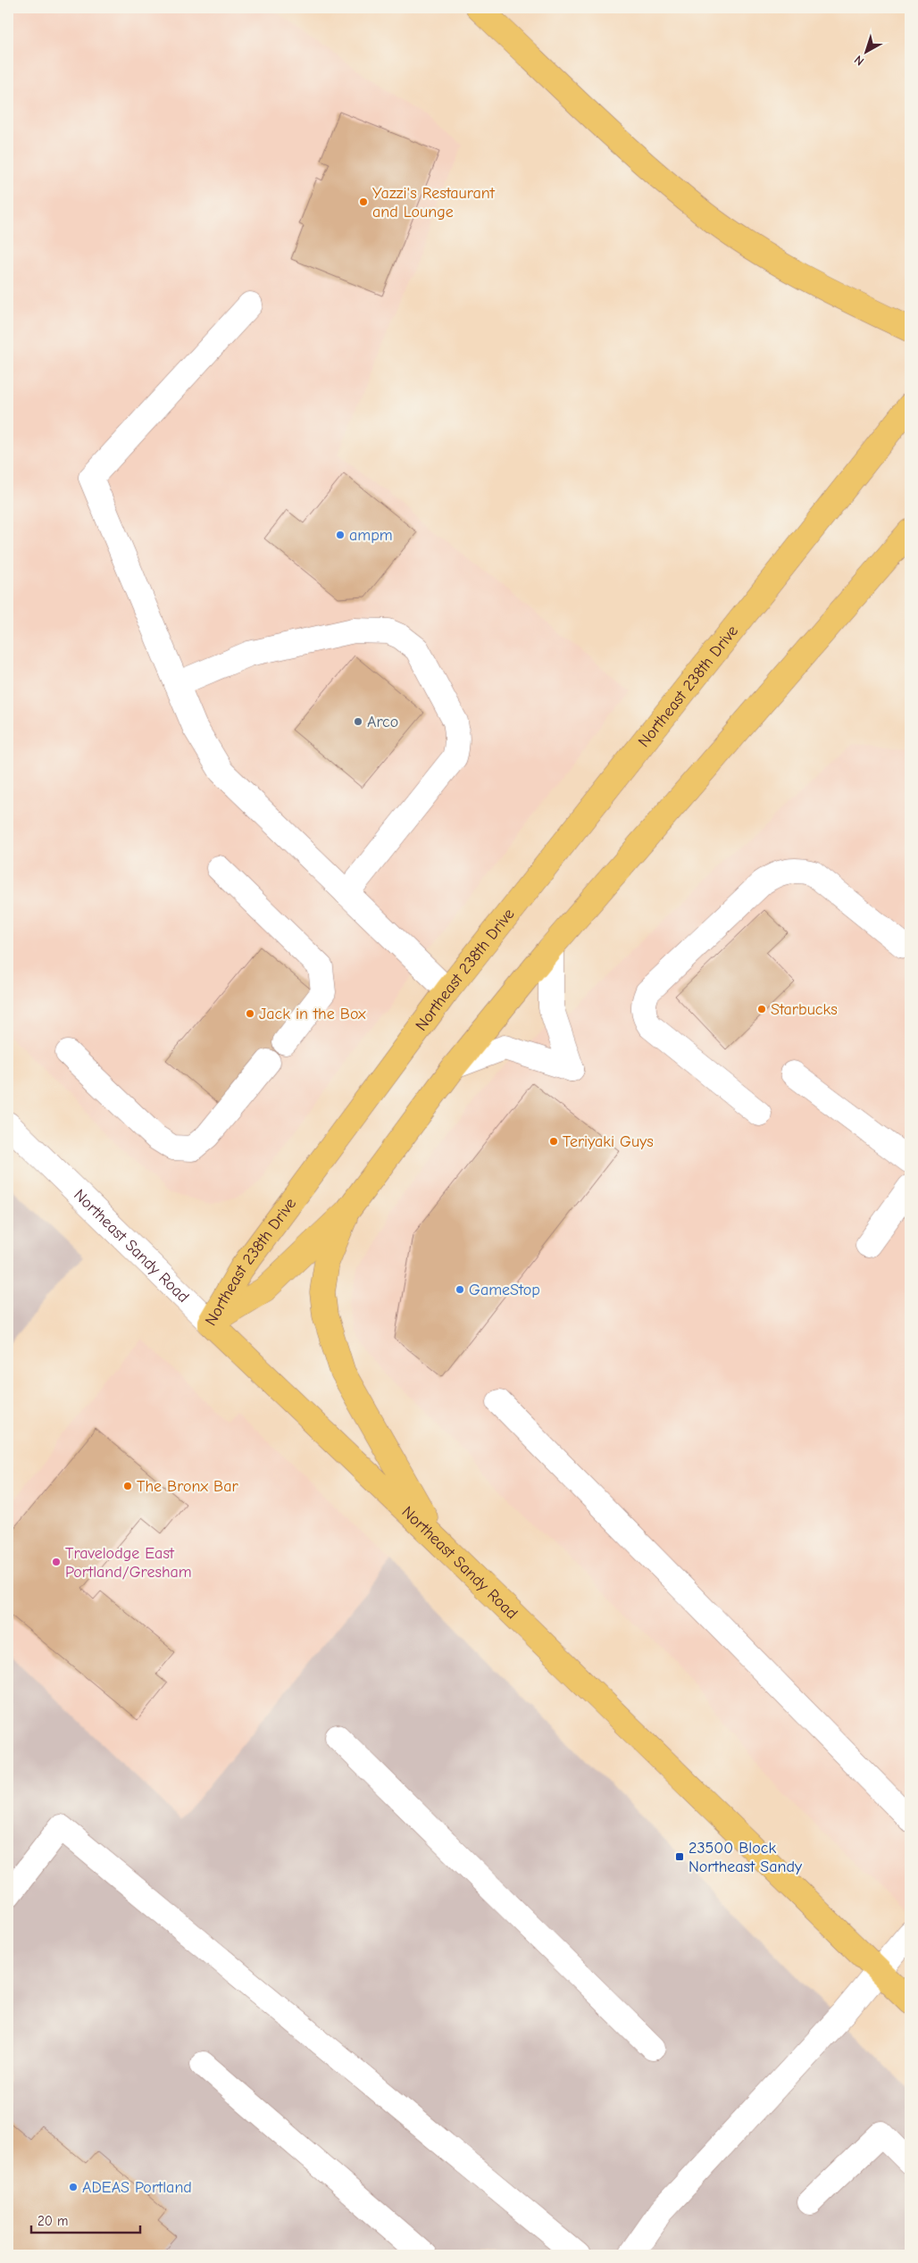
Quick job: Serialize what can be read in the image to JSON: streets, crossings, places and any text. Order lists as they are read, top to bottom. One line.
{"streets":{"main road":["Northeast 238th Drive","Northeast Sandy Road"]},"crossings":[["Northeast 238th Drive","Northeast Sandy Road"]],"places":{"other":["Yazzi's Restaurant and Lounge","ampm","Arco","Starbucks","Jack in the Box","Teriyaki Guys","GameStop","The Bronx Bar","Travelodge East Portland/Gresham","ADEAS Portland"],"transit":["23500 Block Northeast Sandy"]},"scale_bar":"20 m","north":"bottom left"}
